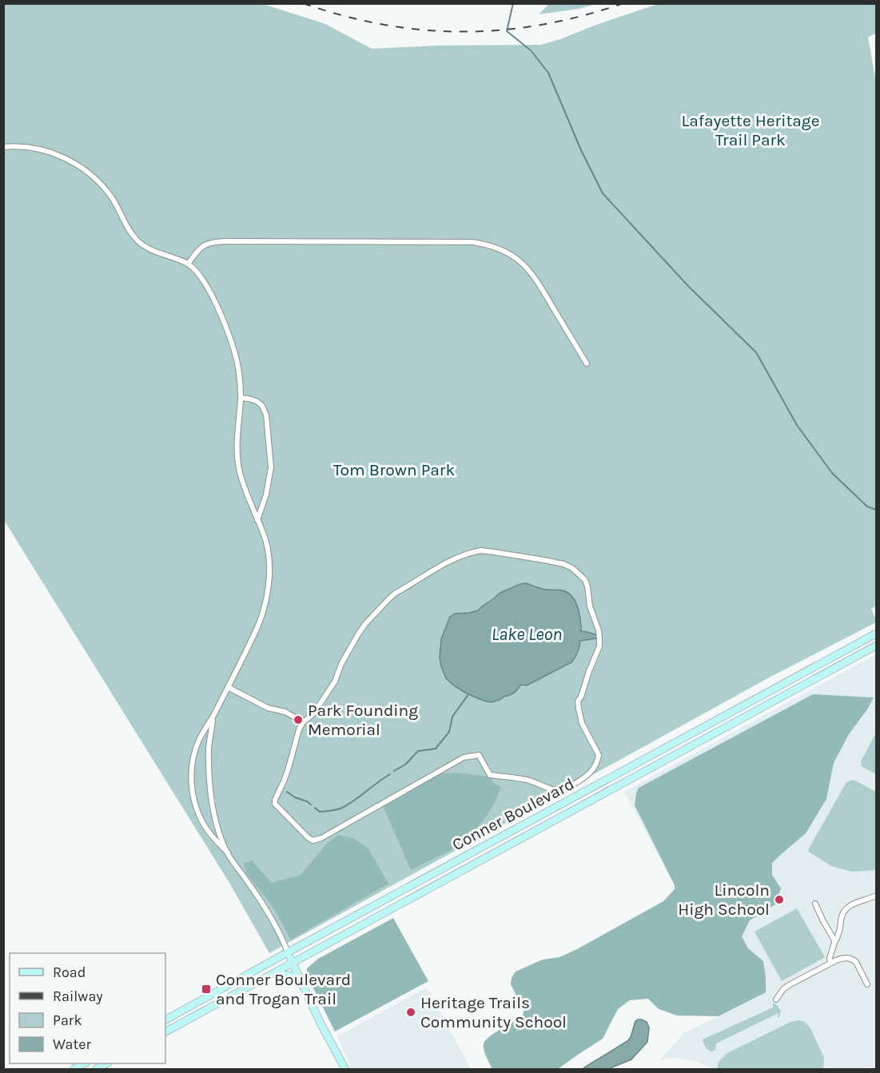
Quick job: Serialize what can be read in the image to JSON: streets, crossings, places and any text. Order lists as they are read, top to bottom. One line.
{"streets":{"main road":["Conner Boulevard"]},"water":["Lake Leon"],"parks":["Lafayette Heritage Trail Park","Tom Brown Park"],"places":{"other":["Park Founding Memorial","Lincoln High School","Heritage Trails Community School"],"transit":["Conner Boulevard and Trogan Trail"]},"legend":["Road","Railway","Park","Water"]}
